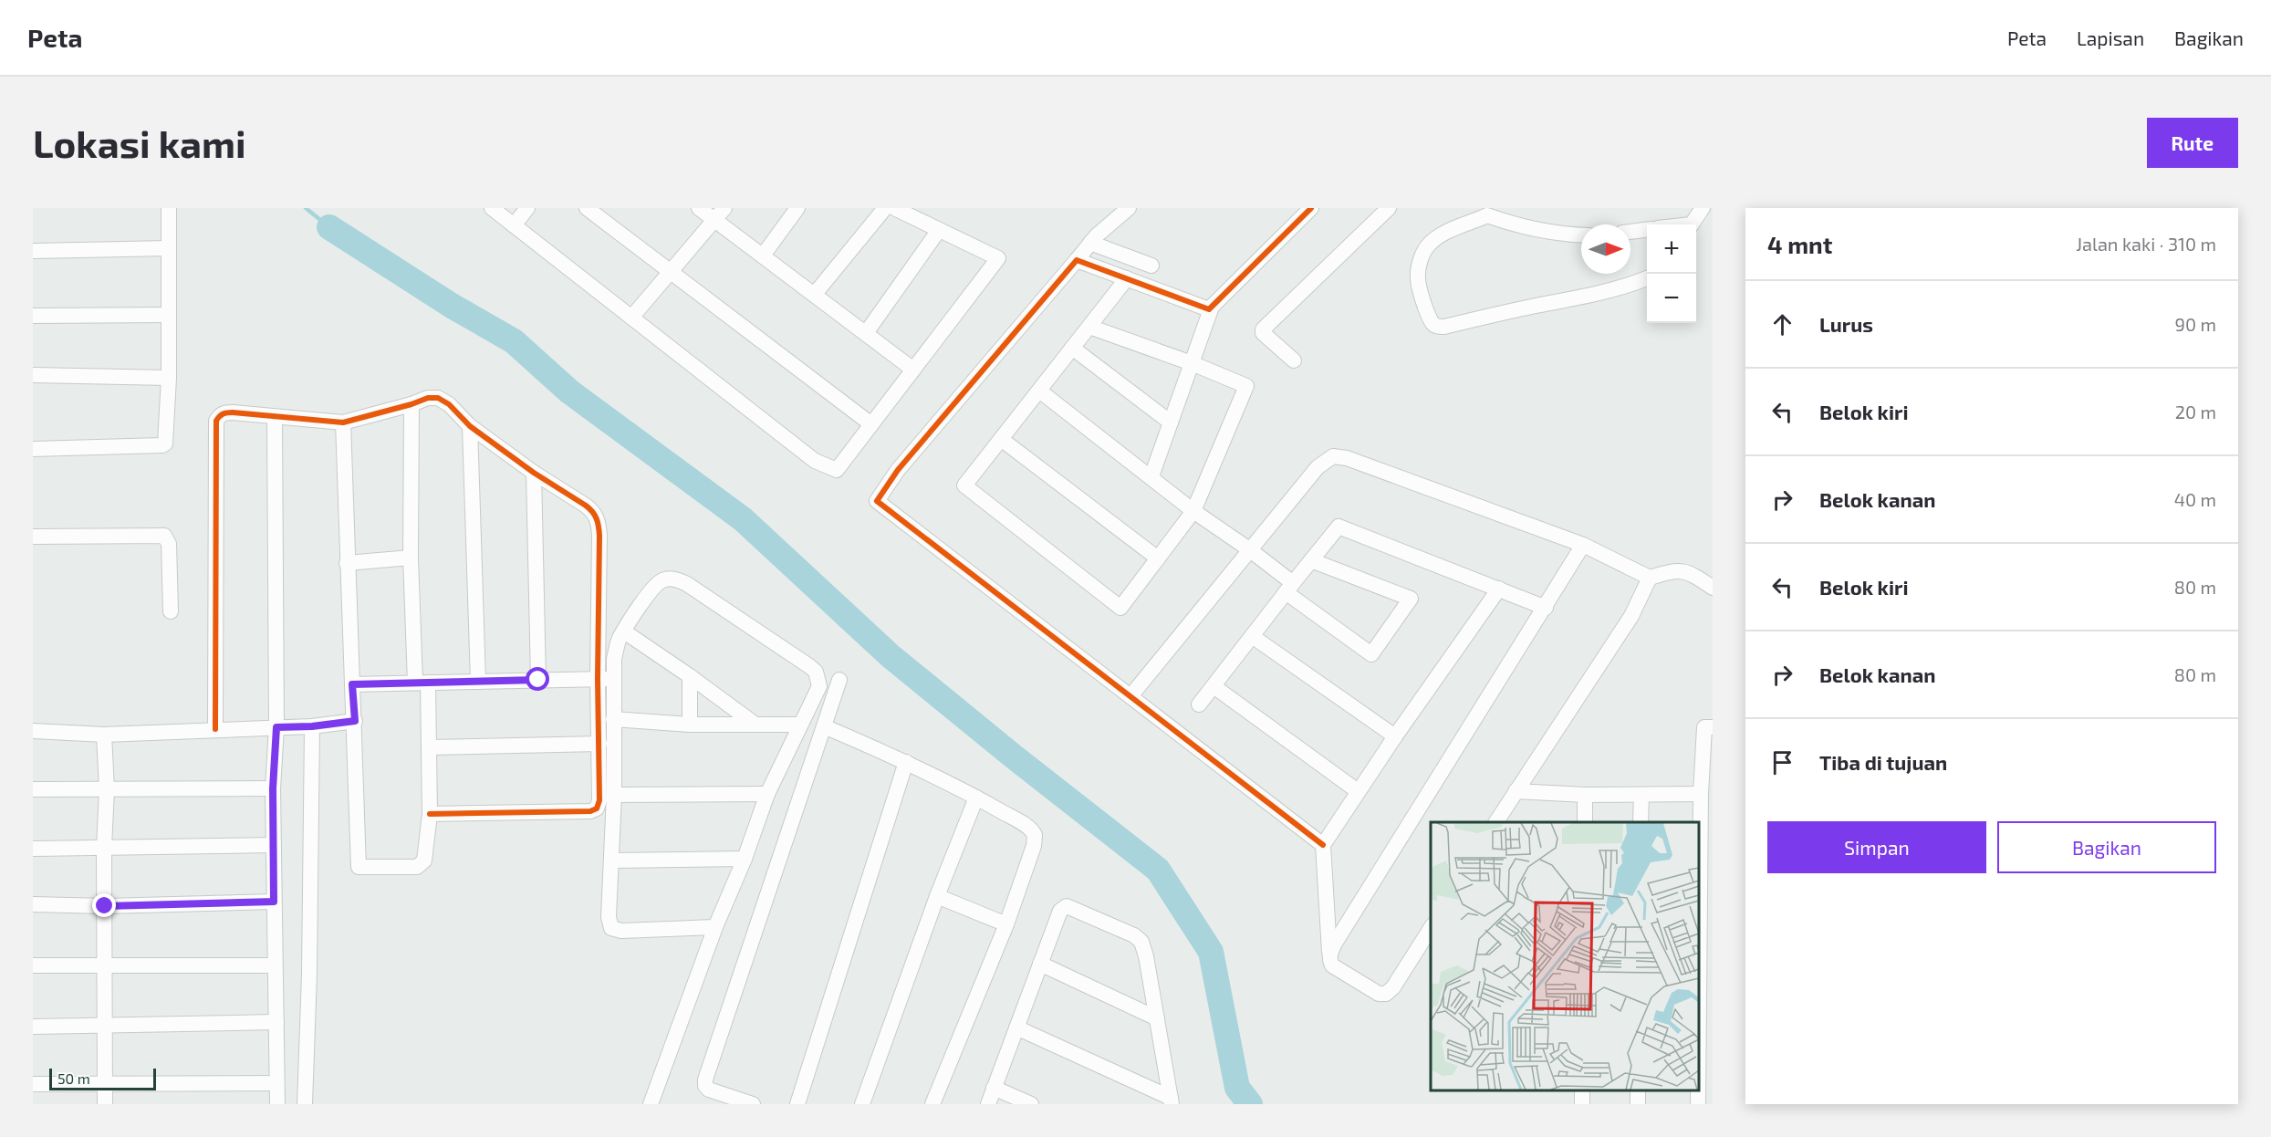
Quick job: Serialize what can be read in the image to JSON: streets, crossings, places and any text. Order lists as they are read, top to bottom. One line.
{"scale_bar":"50 m","north":"right","page":{"header":"Peta","nav":["Peta","Lapisan","Bagikan"],"buttons":["Rute",["Simpan","Bagikan"]],"title":"Lokasi kami","heading":["4 mnt","Jalan kaki · 310 m"],"map_buttons":["+","−"],"list":[["Lurus","90 m"],["Belok kiri","20 m"],["Belok kanan","40 m"],["Belok kiri","80 m"],["Belok kanan","80 m"],"Tiba di tujuan"],"scale":"50 m"}}
